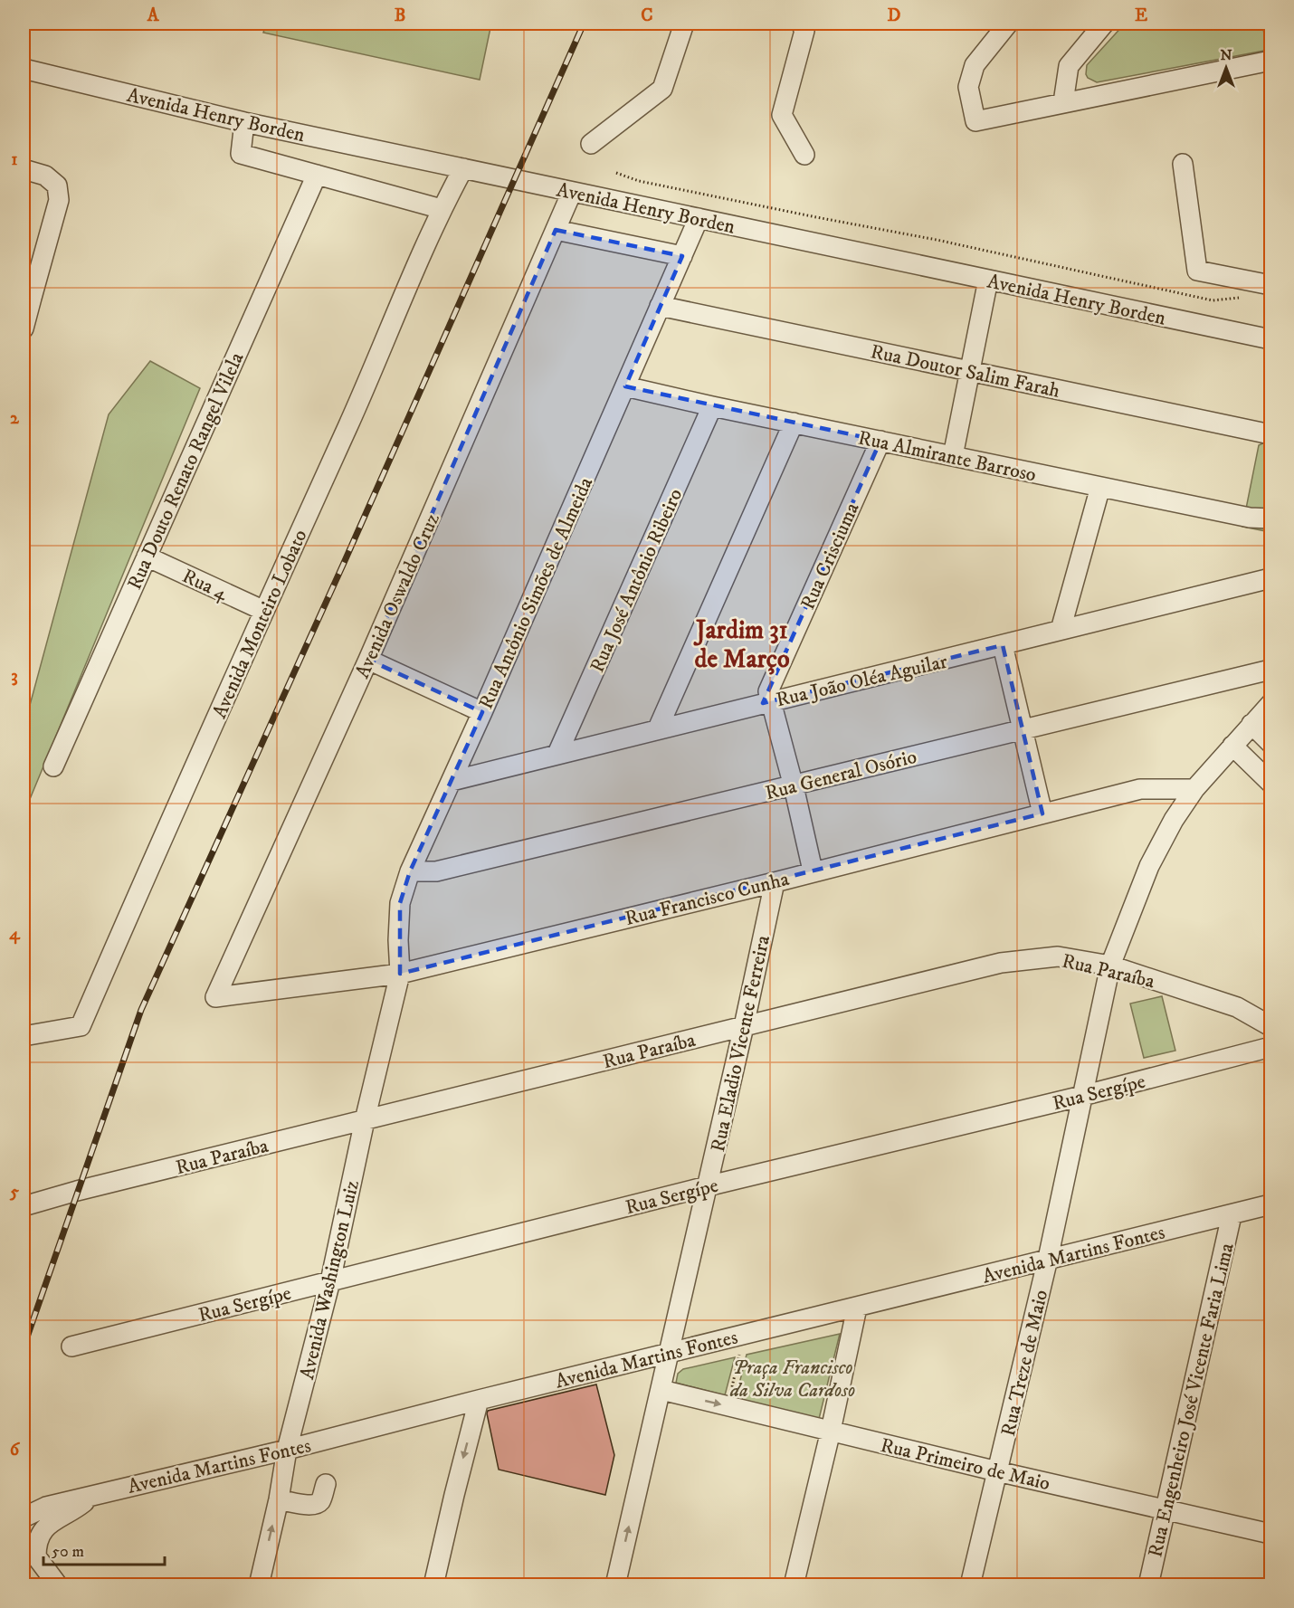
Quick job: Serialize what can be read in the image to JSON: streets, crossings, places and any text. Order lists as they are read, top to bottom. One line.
{"streets":{"street":["Avenida Henry Borden","Rua Doutor Salim Farah","Rua Almirante Barroso","Rua Douto Renato Rangel Vilela","Rua Crisciuma","Rua José Antônio Ribeiro","Rua 4","Rua Antônio Simões de Almeida","Avenida Oswaldo Cruz","Avenida Monteiro Lobato","Rua João Oléa Aguilar","Rua General Osório","Rua Francisco Cunha","Rua Paraíba","Rua Eladio Vicente Ferreira","Rua Sergípe","Avenida Martins Fontes","Avenida Washington Luiz","Rua Treze de Maio","Rua Engenheiro José Vicente Faria Lima","Rua Primeiro de Maio"]},"crossings":[["Avenida Henry Borden","Rua Antônio Simões de Almeida"],["Avenida Henry Borden","Avenida Oswaldo Cruz"],["Avenida Henry Borden","Avenida Monteiro Lobato"],["Rua Doutor Salim Farah","Rua Antônio Simões de Almeida"],["Rua Almirante Barroso","Rua Crisciuma"],["Rua Almirante Barroso","Rua José Antônio Ribeiro"],["Rua Almirante Barroso","Rua Antônio Simões de Almeida"],["Rua Douto Renato Rangel Vilela","Rua 4"],["Rua Crisciuma","Rua João Oléa Aguilar"],["Rua José Antônio Ribeiro","Rua João Oléa Aguilar"],["Rua 4","Avenida Monteiro Lobato"],["Rua Antônio Simões de Almeida","Rua João Oléa Aguilar"],["Rua Antônio Simões de Almeida","Rua General Osório"],["Rua Antônio Simões de Almeida","Rua Francisco Cunha"],["Rua Antônio Simões de Almeida","Avenida Washington Luiz"],["Avenida Oswaldo Cruz","Rua Francisco Cunha"],["Rua Francisco Cunha","Rua Eladio Vicente Ferreira"],["Rua Francisco Cunha","Avenida Washington Luiz"],["Rua Francisco Cunha","Rua Treze de Maio"],["Rua Paraíba","Rua Eladio Vicente Ferreira"],["Rua Paraíba","Avenida Washington Luiz"],["Rua Paraíba","Rua Treze de Maio"],["Rua Eladio Vicente Ferreira","Rua Sergípe"],["Rua Eladio Vicente Ferreira","Avenida Martins Fontes"],["Rua Eladio Vicente Ferreira","Rua Primeiro de Maio"],["Rua Sergípe","Avenida Washington Luiz"],["Rua Sergípe","Rua Treze de Maio"],["Avenida Martins Fontes","Avenida Washington Luiz"],["Avenida Martins Fontes","Rua Treze de Maio"],["Avenida Martins Fontes","Rua Engenheiro José Vicente Faria Lima"],["Rua Treze de Maio","Rua Primeiro de Maio"],["Rua Engenheiro José Vicente Faria Lima","Rua Primeiro de Maio"]],"districts":["Jardim 31 de Março"],"parks":["Praça Francisco da Silva Cardoso"],"scale_bar":"50 m","north":"top","grid":{"columns":["A","B","C","D","E"],"rows":["1","2","3","4","5","6"]}}
